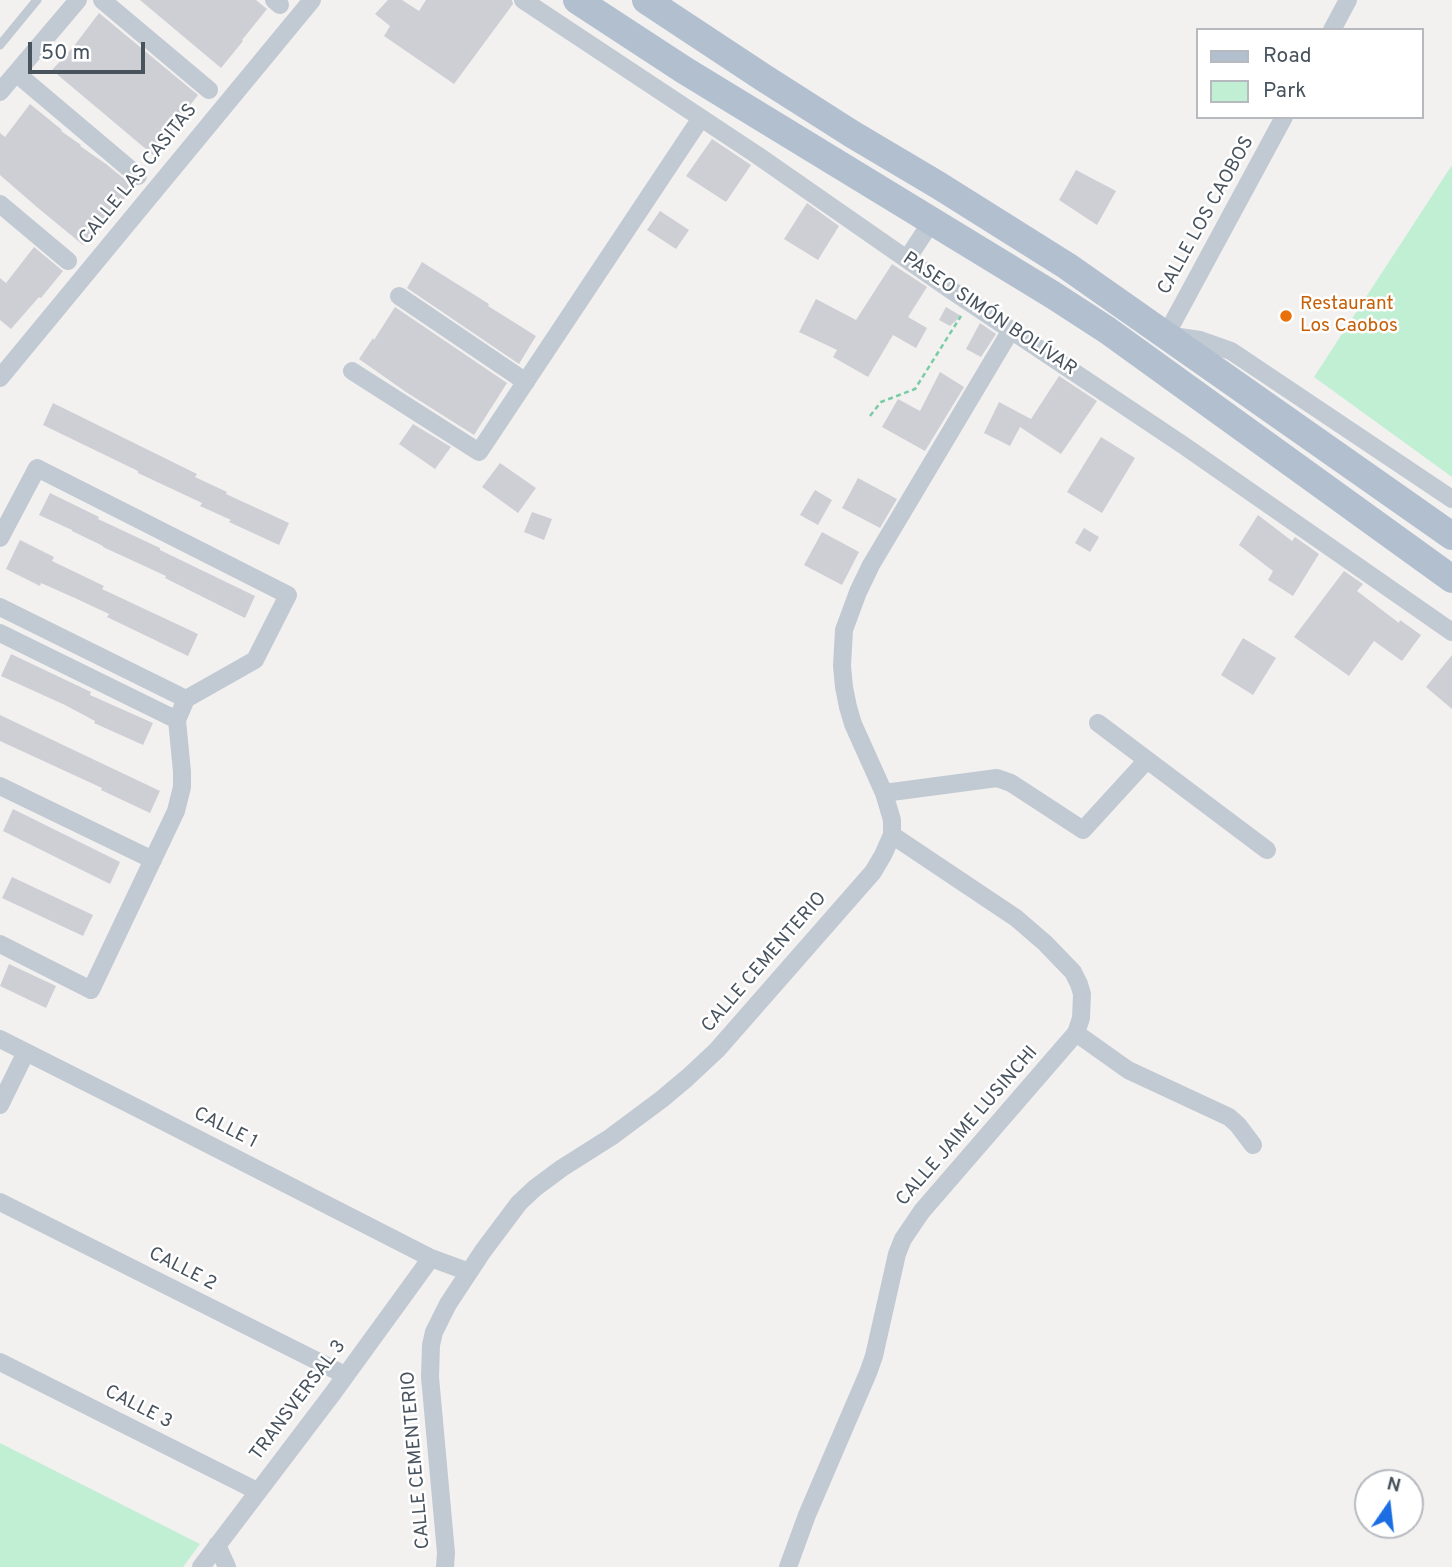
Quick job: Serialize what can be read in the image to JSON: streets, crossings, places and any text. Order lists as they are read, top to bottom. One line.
{"streets":{"street":["CALLE LAS CASITAS","CALLE LOS CAOBOS","PASEO SIMÓN BOLÍVAR","CALLE CEMENTERIO","CALLE JAIME LUSINCHI","CALLE 1","CALLE 2","TRANSVERSAL 3","CALLE 3"]},"crossings":[["CALLE CEMENTERIO","CALLE 1"],["CALLE 1","TRANSVERSAL 3"],["CALLE 2","TRANSVERSAL 3"],["TRANSVERSAL 3","CALLE 3"]],"places":["Restaurant Los Caobos"],"legend":["Road","Park"],"scale_bar":"50 m","north":"top"}
